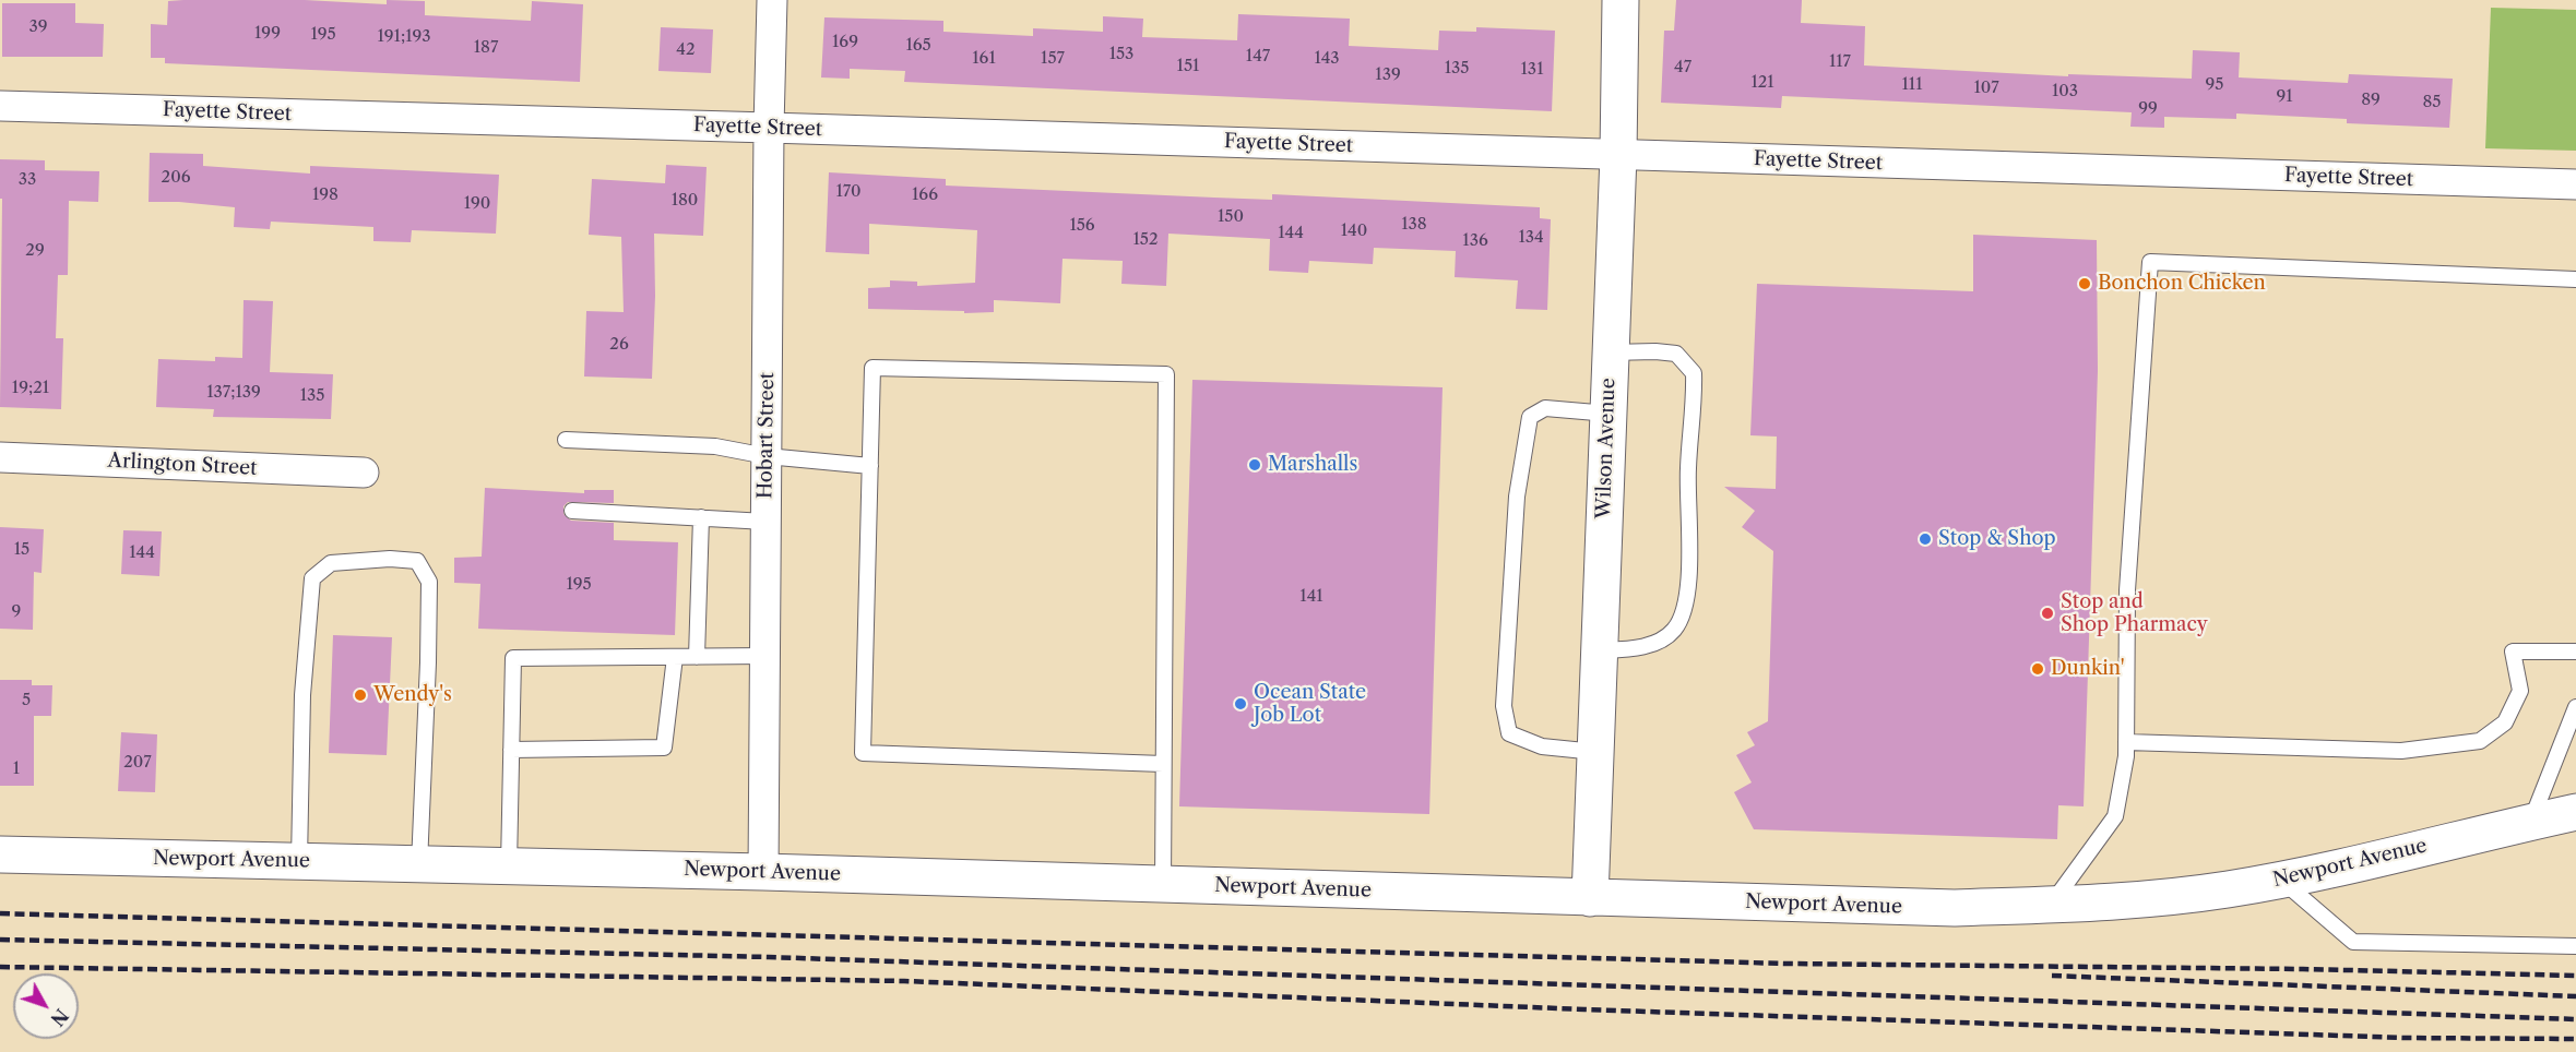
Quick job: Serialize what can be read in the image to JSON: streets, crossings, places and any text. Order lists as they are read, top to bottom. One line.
{"streets":{"main road":["Wilson Avenue","Newport Avenue"],"street":["Fayette Street","Hobart Street","Arlington Street"]},"crossings":[["Fayette Street","Hobart Street"],["Fayette Street","Wilson Avenue"],["Hobart Street","Newport Avenue"],["Wilson Avenue","Newport Avenue"]],"places":["Bonchon Chicken","Marshalls","Stop & Shop","Stop and Shop Pharmacy","Dunkin'","Wendy's","Ocean State Job Lot"],"house_numbers":["39","199","195","191;193","169","165","187","42","153","147","161","157","143","117","151","47","135","131","139","121","111","95","107","103","91","89","85","99","206","33","170","198","166","180","190","150","138","156","140","144","134","152","136","29","26","19;21","137;139","135","15","144","195","141","9","5","207","1"],"north":"bottom right"}
